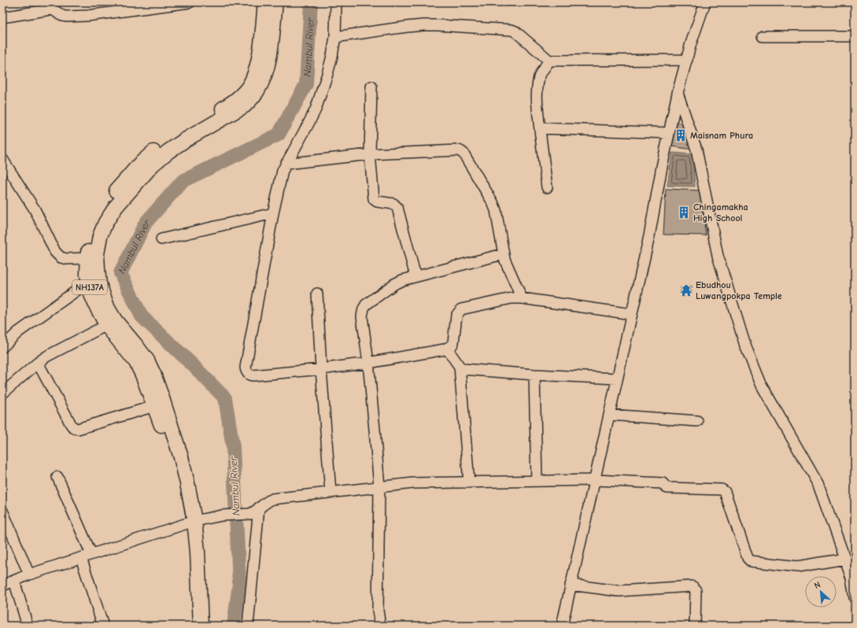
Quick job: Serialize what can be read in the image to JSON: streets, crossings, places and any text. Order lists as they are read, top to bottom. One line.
{"streets":{"highway":["NH137A"]},"water":["Nambul River"],"places":{"building":["Maisnam Phura","Chingamakha High School"],"temple":["Ebudhou Luwangpokpa Temple"]},"north":"top left"}
